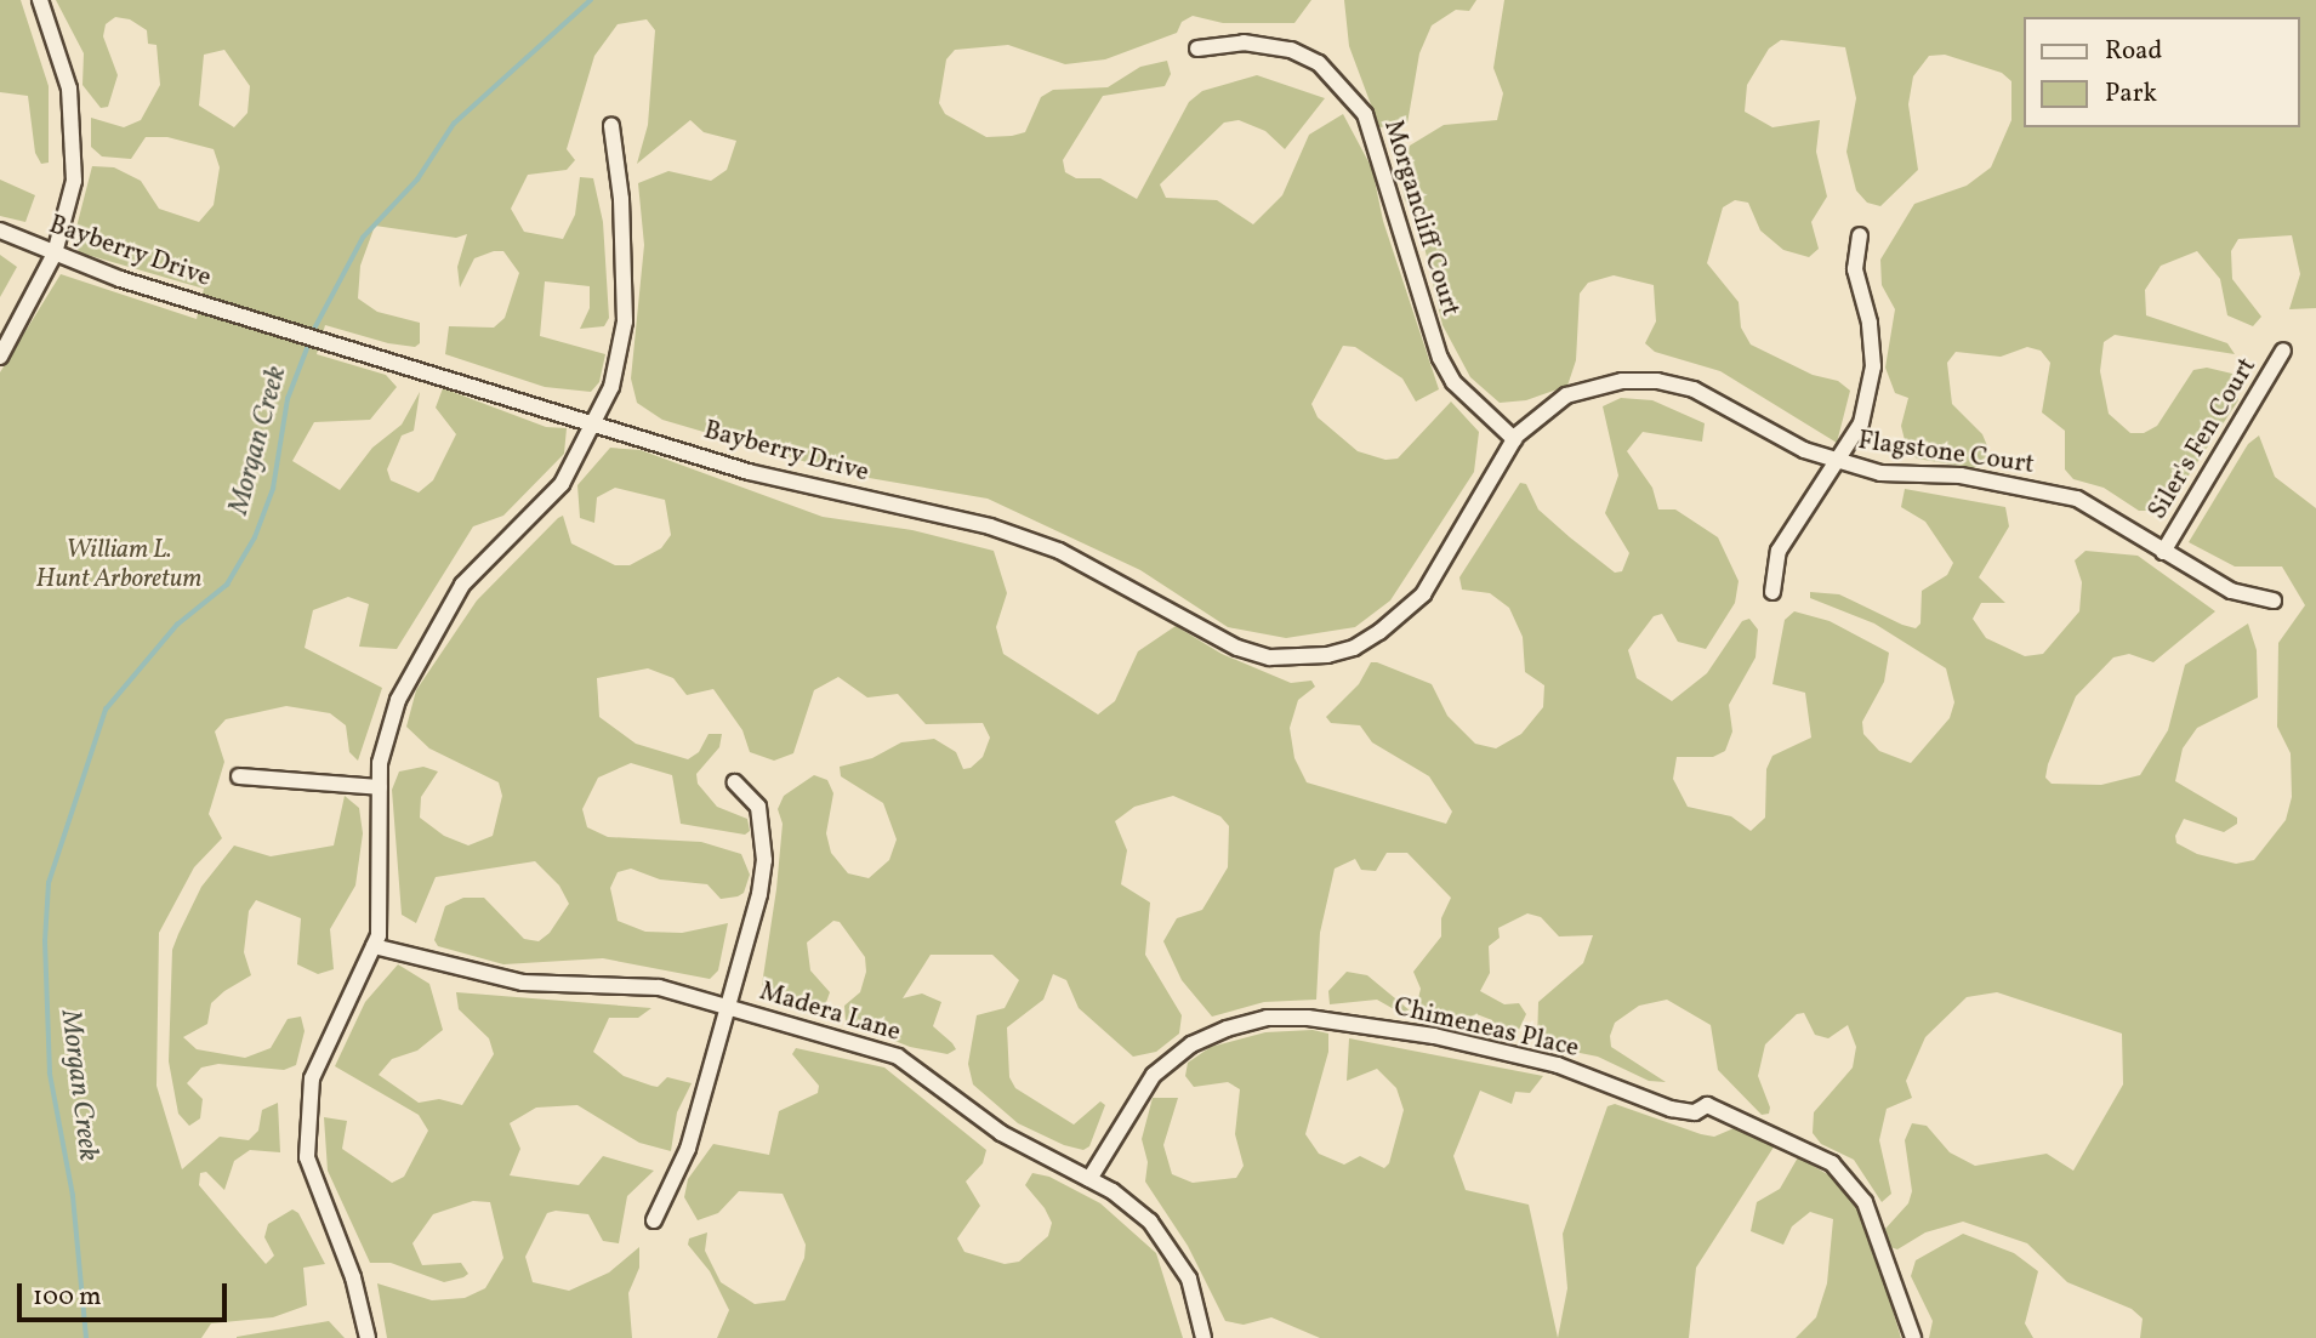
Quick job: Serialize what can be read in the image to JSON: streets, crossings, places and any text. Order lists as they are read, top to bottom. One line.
{"streets":{"street":["Morgancliff Court","Bayberry Drive","Siler's Fen Court","Flagstone Court","Madera Lane","Chimeneas Place"]},"crossings":[["Morgancliff Court","Bayberry Drive"],["Siler's Fen Court","Flagstone Court"],["Madera Lane","Chimeneas Place"]],"water":["Morgan Creek"],"parks":["William L. Hunt Arboretum"],"legend":["Road","Park"],"scale_bar":"100 m"}
